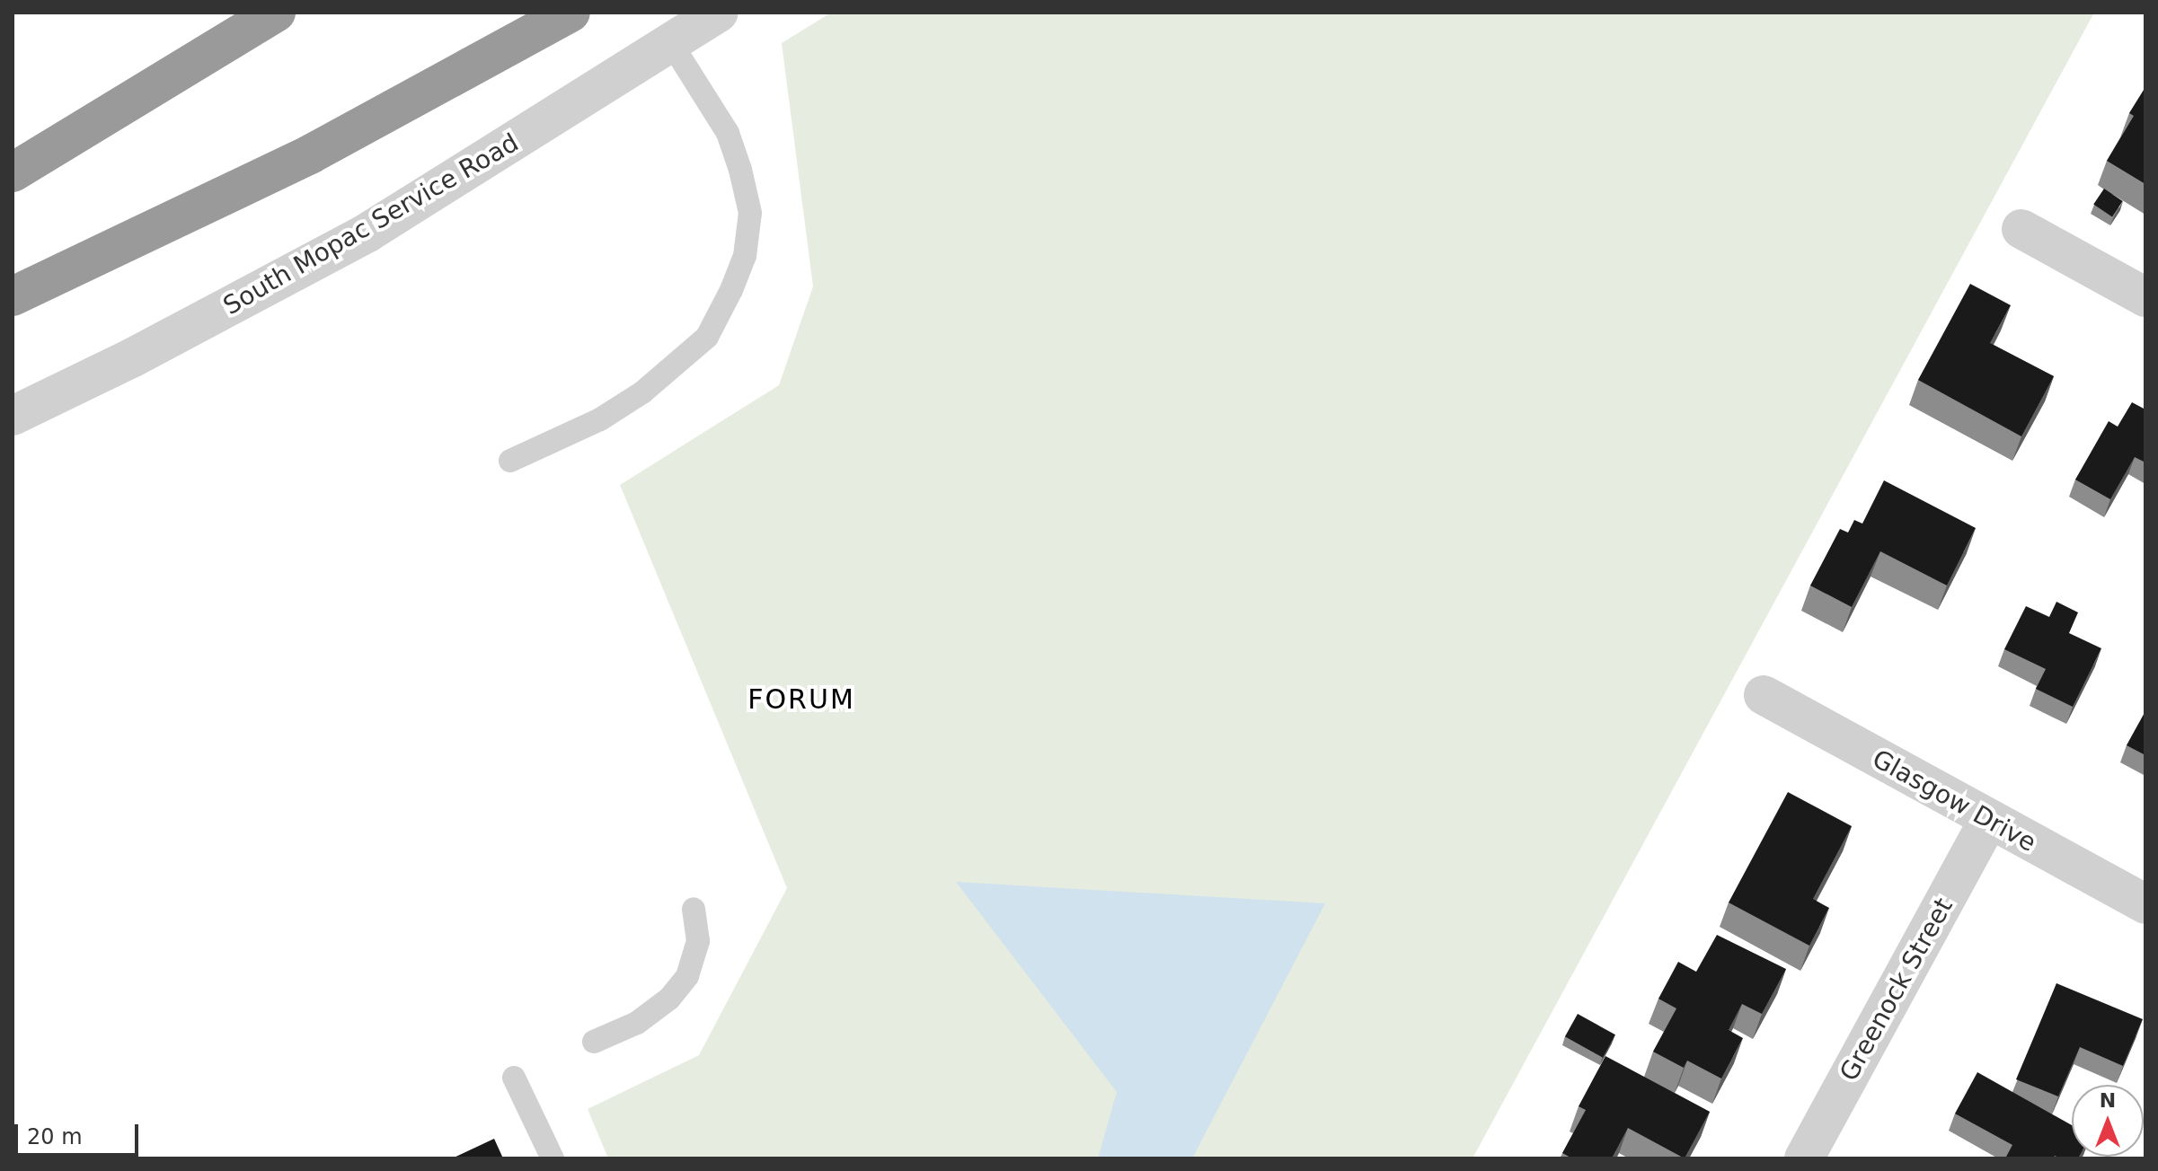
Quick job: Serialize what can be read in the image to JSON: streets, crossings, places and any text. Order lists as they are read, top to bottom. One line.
{"streets":{"street":["South Mopac Service Road","Glasgow Drive","Greenock Street"]},"crossings":[["Glasgow Drive","Greenock Street"]],"districts":["FORUM"],"scale_bar":"20 m","north":"top"}
